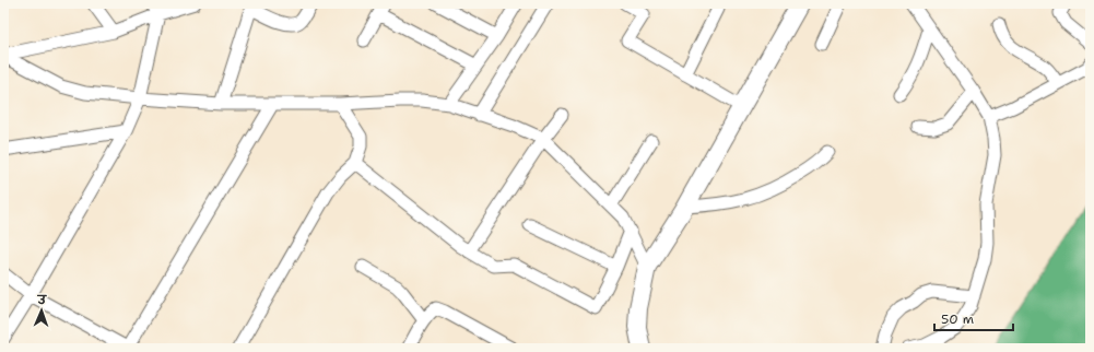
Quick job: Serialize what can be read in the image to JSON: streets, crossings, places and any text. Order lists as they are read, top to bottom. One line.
{"scale_bar":"50 m","north":"top"}
